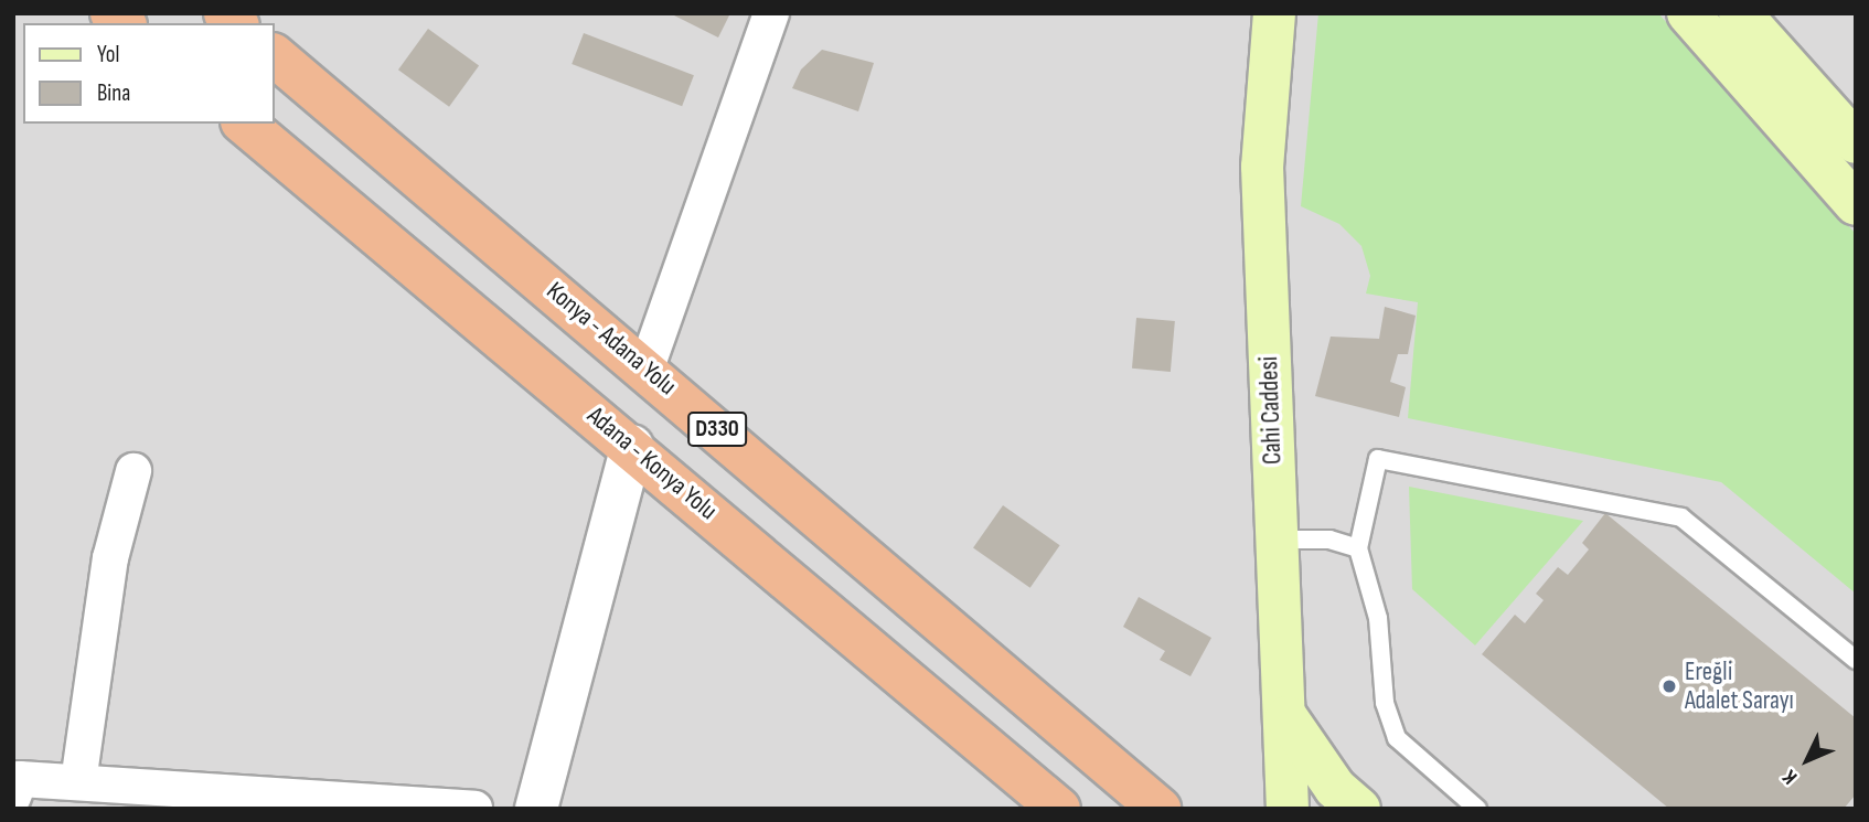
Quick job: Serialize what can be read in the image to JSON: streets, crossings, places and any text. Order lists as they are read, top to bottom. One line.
{"streets":{"highway":["Konya - Adana Yolu","D330","Adana - Konya Yolu"],"main road":["Cahi Caddesi"]},"places":["Ereğli Adalet Sarayı"],"legend":["Yol","Bina"],"north":"bottom left"}
